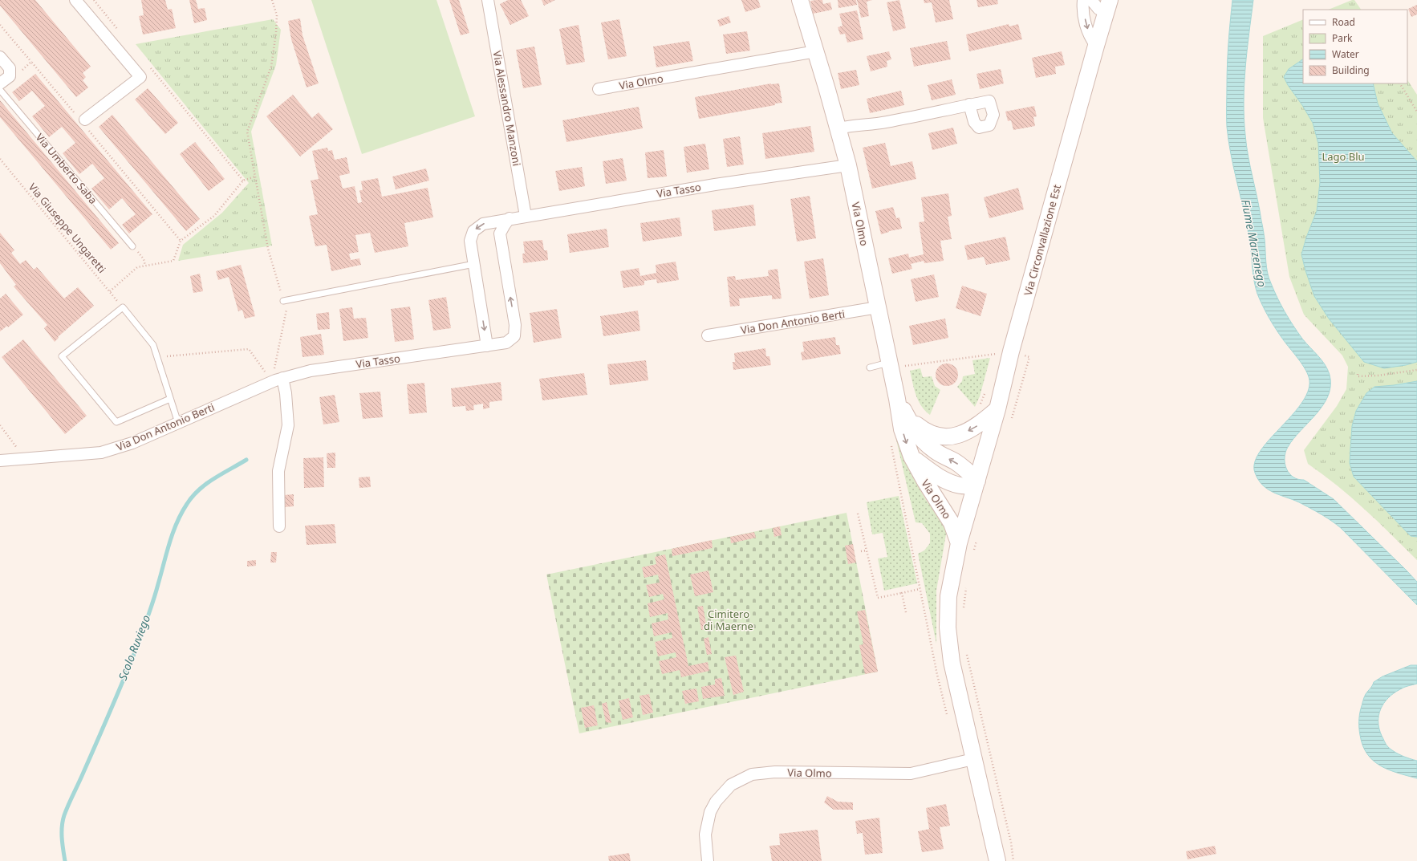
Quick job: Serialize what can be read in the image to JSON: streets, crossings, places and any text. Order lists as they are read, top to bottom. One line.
{"streets":{"street":["Via Olmo","Via Alessandro Manzoni","Via Tasso","Via Circonvallazione Est","Via Don Antonio Berti"],"lane":["Via Umberto Saba"],"path":["Via Giuseppe Ungaretti"]},"crossings":[["Via Olmo","Via Tasso"],["Via Olmo","Via Circonvallazione Est"],["Via Olmo","Via Don Antonio Berti"],["Via Alessandro Manzoni","Via Tasso"],["Via Tasso","Via Don Antonio Berti"]],"water":["Fiume Marzenego","Scolo Ruviego"],"parks":["Lago Blu","Cimitero di Maerne"],"legend":["Road","Park","Water","Building"]}
